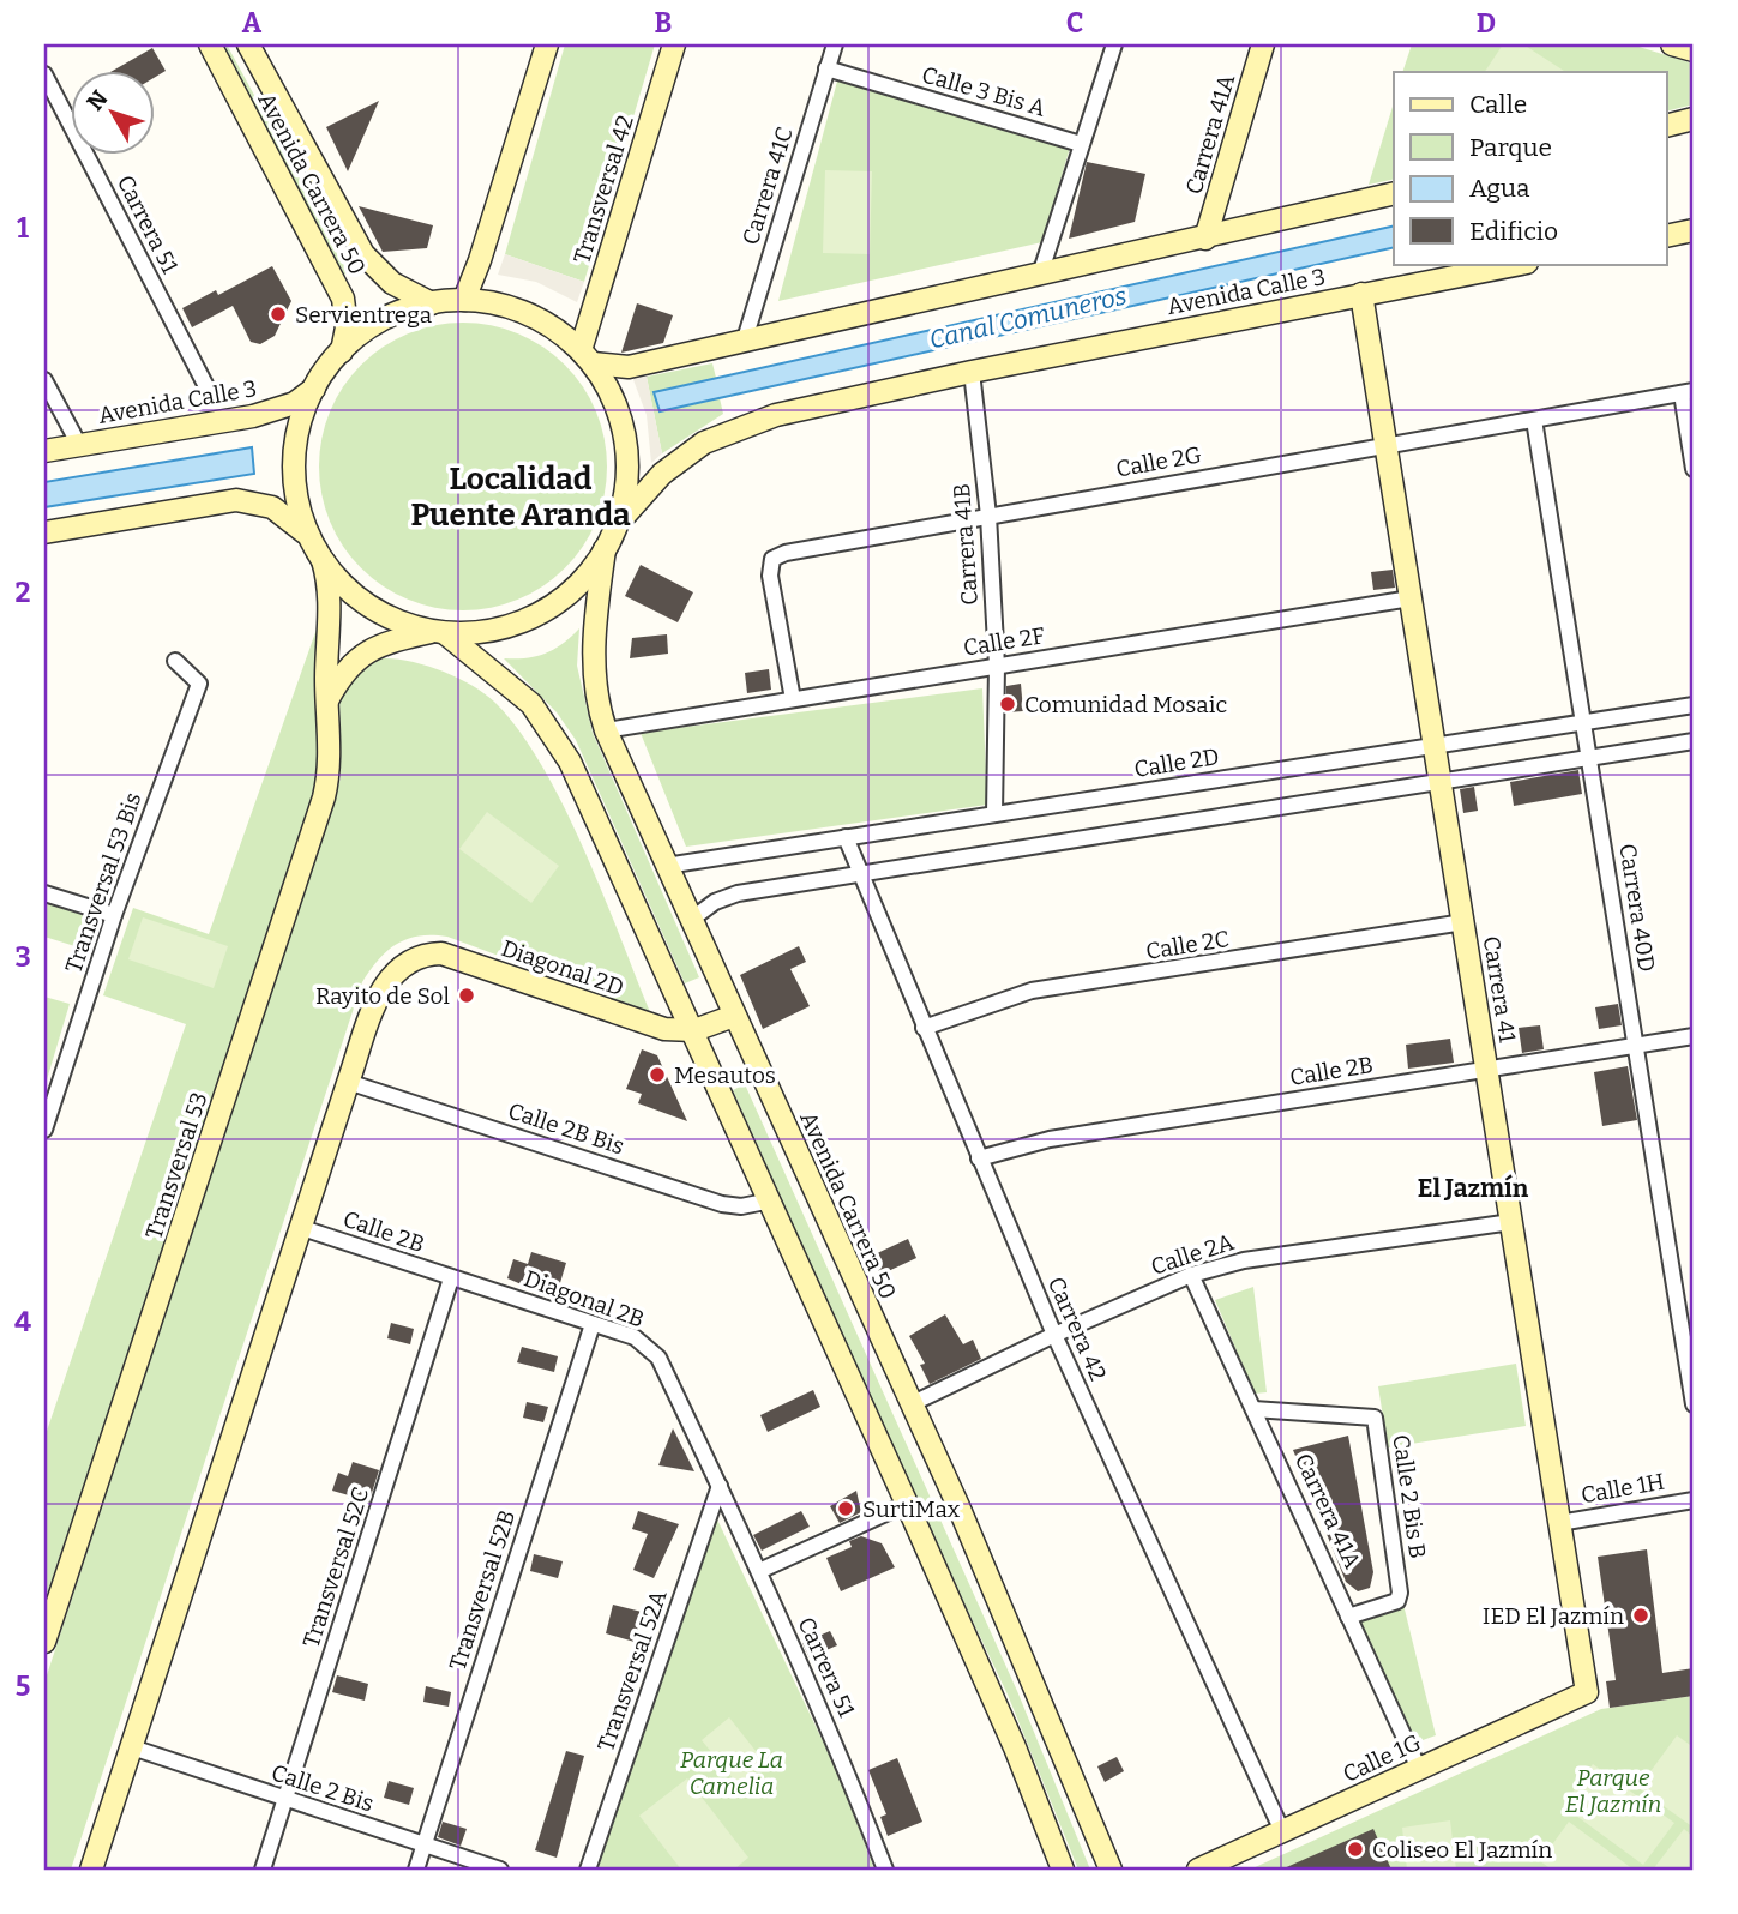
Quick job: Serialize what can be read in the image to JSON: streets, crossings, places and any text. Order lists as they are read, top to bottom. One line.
{"streets":{"main road":["Carrera 41A","Avenida Carrera 50","Transversal 42","Avenida Calle 3","Diagonal 2D","Carrera 41","Transversal 53","Calle 1G"],"street":["Calle 3 Bis A","Carrera 41C","Carrera 51","Calle 2G","Carrera 41B","Calle 2F","Calle 2D","Transversal 53 Bis","Carrera 40D","Calle 2C","Calle 2B","Calle 2B Bis","Calle 2A","Diagonal 2B","Carrera 42","Calle 1H","Calle 2 Bis B","Transversal 52C","Transversal 52B","Transversal 52A","Calle 2 Bis"]},"crossings":[["Calle 3 Bis A","Carrera 41C"],["Carrera 41A","Calle 2A"],["Carrera 41A","Calle 2 Bis B"],["Carrera 41A","Calle 1G"],["Avenida Carrera 50","Calle 2F"],["Avenida Carrera 50","Calle 2D"],["Avenida Carrera 50","Calle 2A"],["Carrera 51","Diagonal 2B"],["Carrera 51","Transversal 52A"],["Avenida Calle 3","Carrera 41B"],["Avenida Calle 3","Carrera 41"],["Calle 2G","Carrera 41B"],["Calle 2G","Calle 2F"],["Calle 2G","Carrera 40D"],["Calle 2G","Carrera 41"],["Carrera 41B","Calle 2F"],["Carrera 41B","Calle 2D"],["Calle 2F","Carrera 41"],["Calle 2D","Carrera 40D"],["Calle 2D","Carrera 41"],["Calle 2D","Carrera 42"],["Carrera 40D","Calle 2B"],["Calle 2C","Carrera 41"],["Calle 2C","Carrera 42"],["Diagonal 2D","Calle 2B Bis"],["Carrera 41","Calle 2B"],["Carrera 41","Calle 2A"],["Carrera 41","Calle 1H"],["Carrera 41","Calle 1G"],["Calle 2B","Diagonal 2B"],["Calle 2B","Carrera 42"],["Calle 2B","Transversal 52C"],["Calle 2A","Carrera 42"],["Diagonal 2B","Transversal 52C"],["Diagonal 2B","Transversal 52B"],["Diagonal 2B","Transversal 52A"],["Carrera 42","Calle 1G"],["Transversal 52C","Calle 2 Bis"],["Transversal 52B","Calle 2 Bis"]],"districts":["Localidad Puente Aranda","El Jazmín"],"water":["Canal Comuneros"],"parks":["Parque La Camelia","Parque El Jazmín"],"places":["Servientrega","Comunidad Mosaic","Rayito de Sol","Mesautos","SurtiMax","IED El Jazmín","Coliseo El Jazmín"],"legend":["Calle","Parque","Agua","Edificio"],"north":"top left","grid":{"columns":["A","B","C","D"],"rows":["1","2","3","4","5"]}}
